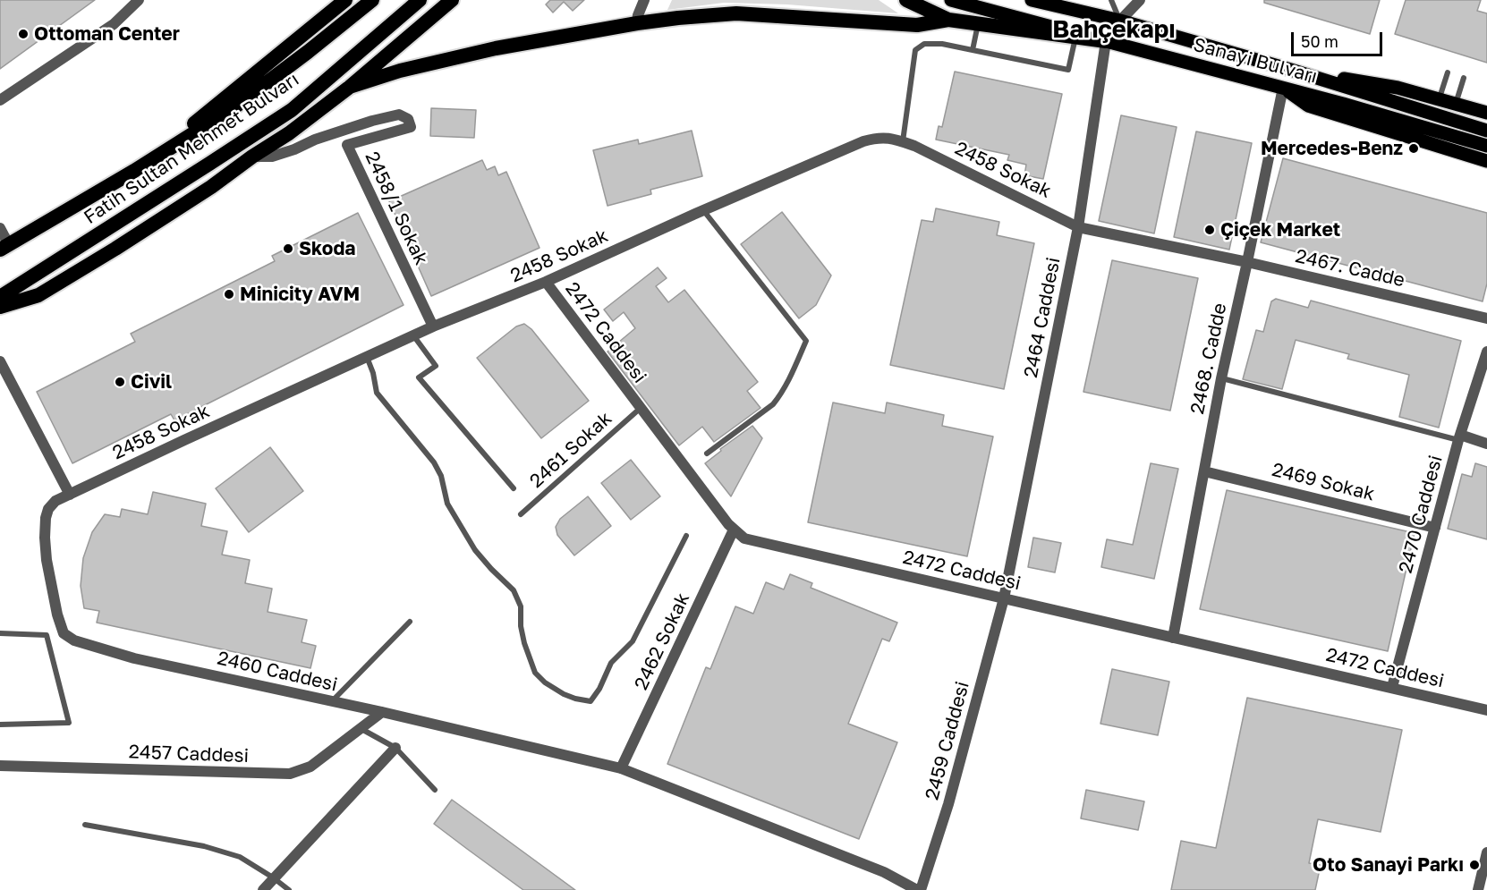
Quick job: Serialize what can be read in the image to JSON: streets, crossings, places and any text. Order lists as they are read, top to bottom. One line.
{"streets":{"highway":["Fatih Sultan Mehmet Bulvarı"],"main road":["Sanayi Bulvarı"],"street":["2458 Sokak","2458/1 Sokak","2467. Cadde","2464 Caddesi","2472 Caddesi","2468. Cadde","2469 Sokak","2470 Caddesi","2462 Sokak","2460 Caddesi","2459 Caddesi","2457 Caddesi"],"lane":["2461 Sokak"]},"crossings":[["Sanayi Bulvarı","2464 Caddesi"],["Sanayi Bulvarı","2468. Cadde"],["2458 Sokak","2458/1 Sokak"],["2458 Sokak","2467. Cadde"],["2458 Sokak","2464 Caddesi"],["2458 Sokak","2472 Caddesi"],["2458 Sokak","2460 Caddesi"],["2467. Cadde","2464 Caddesi"],["2467. Cadde","2468. Cadde"],["2464 Caddesi","2472 Caddesi"],["2464 Caddesi","2459 Caddesi"],["2472 Caddesi","2468. Cadde"],["2472 Caddesi","2461 Sokak"],["2472 Caddesi","2470 Caddesi"],["2472 Caddesi","2462 Sokak"],["2472 Caddesi","2459 Caddesi"],["2468. Cadde","2469 Sokak"],["2469 Sokak","2470 Caddesi"],["2462 Sokak","2460 Caddesi"],["2460 Caddesi","2459 Caddesi"],["2460 Caddesi","2457 Caddesi"]],"districts":["Bahçekapı"],"places":["Ottoman Center","Mercedes-Benz","Çiçek Market","Skoda","Minicity AVM","Civil","Oto Sanayi Parkı"],"scale_bar":"50 m"}
